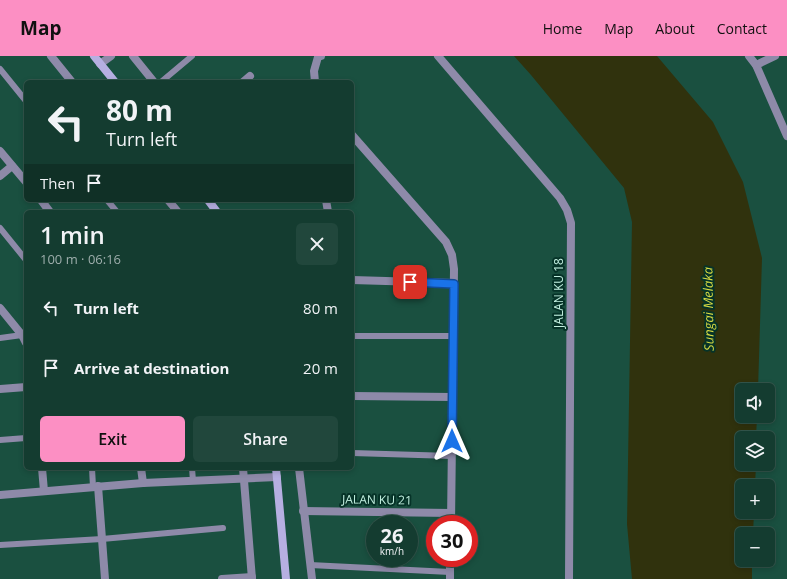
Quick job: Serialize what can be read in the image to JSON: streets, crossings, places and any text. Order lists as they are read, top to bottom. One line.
{"streets":{"street":["JALAN KU 18","JALAN KU 21"]},"water":["Sungai Melaka"],"page":{"header":"Map","nav":["Home","Map","About","Contact"],"turn":["80 m","Turn left"],"then":"Then","heading":["1 min","100 m · 06:16"],"list":[{"name":"Turn left","value":"80 m"},{"name":"Arrive at destination","value":"20 m"}],"map_buttons":["+","−"],"buttons":["Exit","Share"],"speed":"26 km/h","limit":"30"}}
